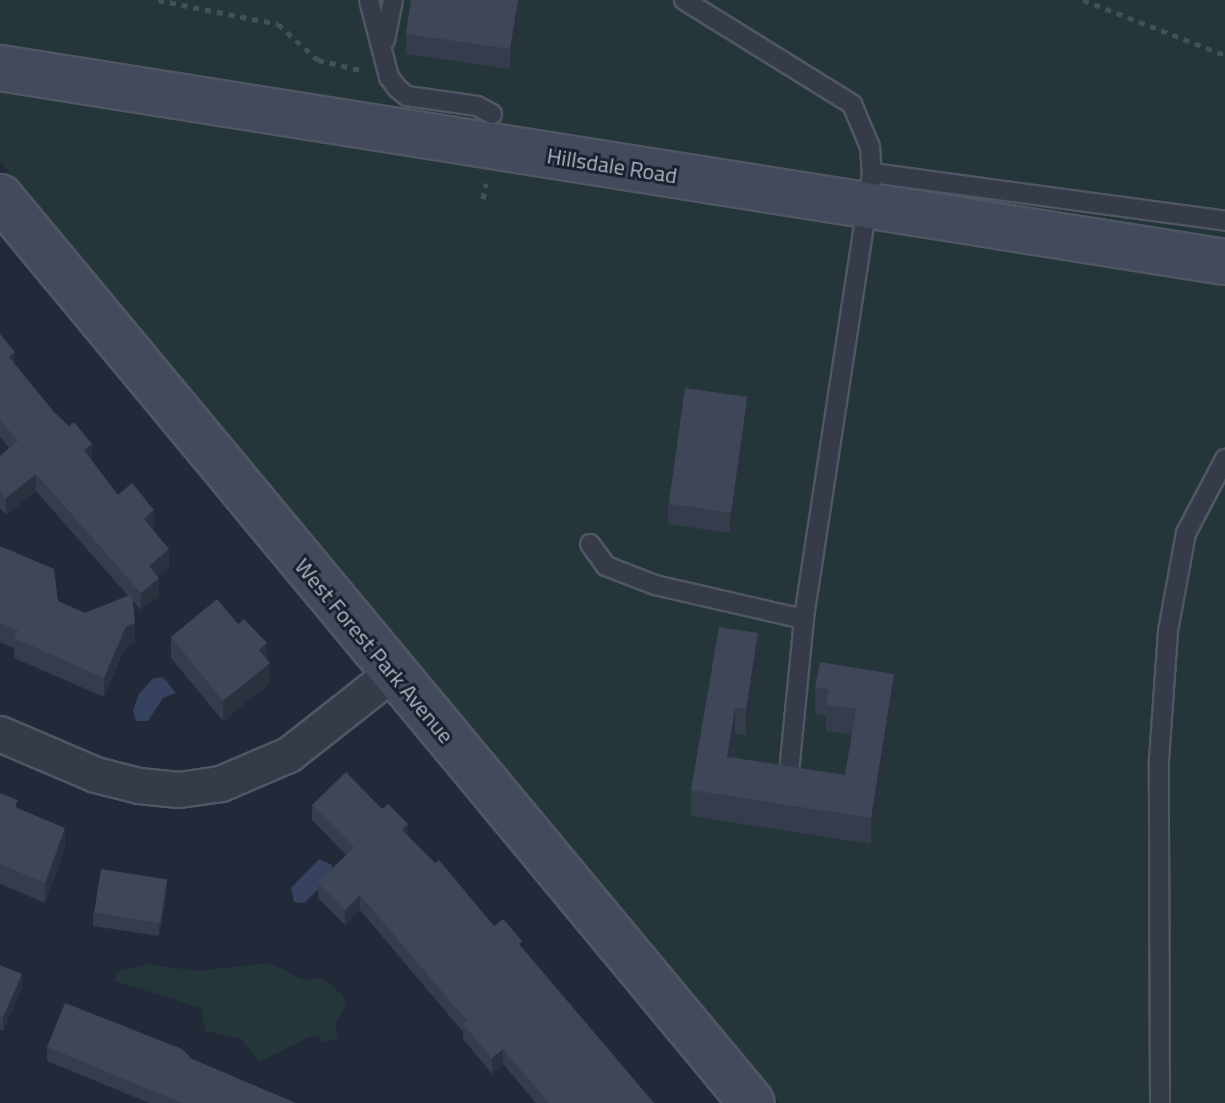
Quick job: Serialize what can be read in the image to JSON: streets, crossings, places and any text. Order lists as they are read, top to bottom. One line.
{"streets":{"main road":["Hillsdale Road","West Forest Park Avenue"]}}
